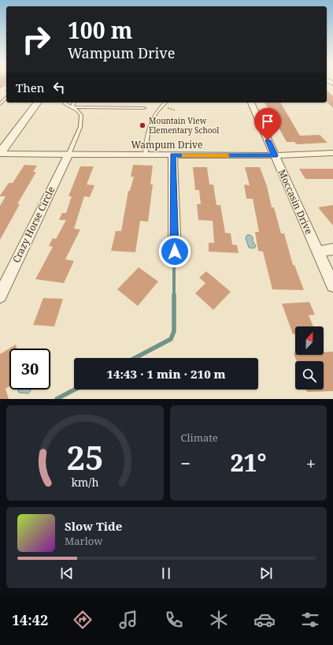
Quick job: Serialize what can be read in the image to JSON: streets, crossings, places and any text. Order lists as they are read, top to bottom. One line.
{"streets":{"street":["Wampum Drive","Moccasin Drive","Crazy Horse Circle"]},"crossings":[["Wampum Drive","Moccasin Drive"],["Wampum Drive","Crazy Horse Circle"]],"places":["Mountain View Elementary School"],"north":"top","page":{"turn":["100 m","Wampum Drive"],"then":"Then","limit":"30","trip":"14:43 · 1 min · 210 m","tile":"Climate","heat":["−","21°","+"],"song":["Slow Tide","Marlow"],"tabs":"14:42","gauge":["25","km/h"]}}
